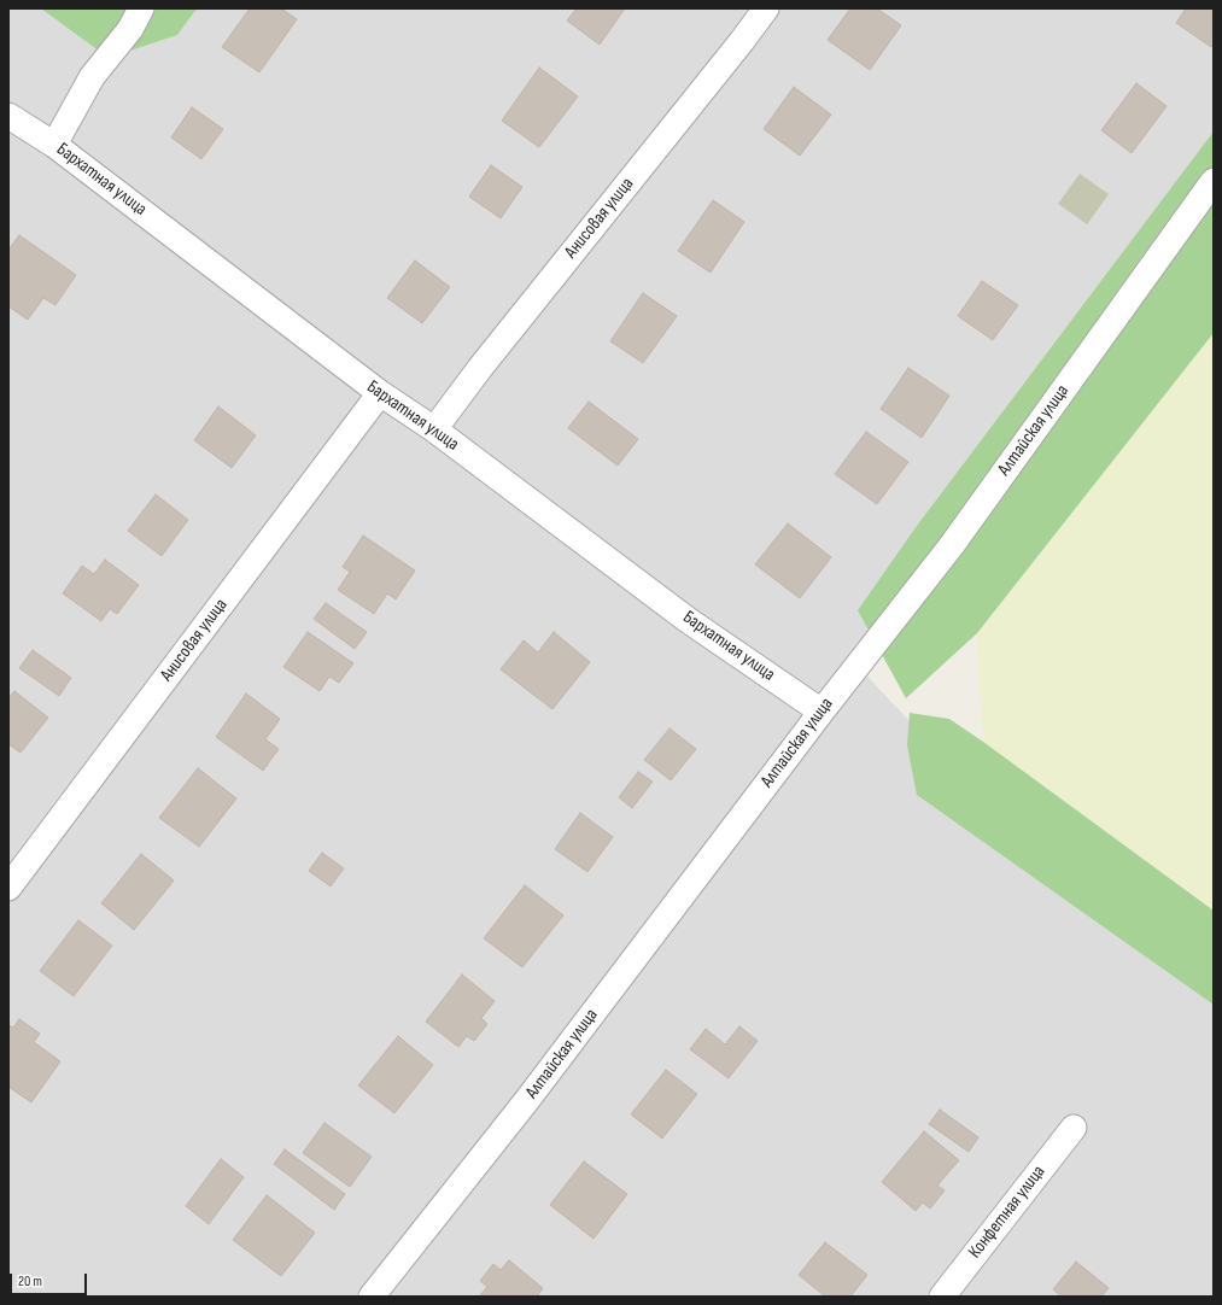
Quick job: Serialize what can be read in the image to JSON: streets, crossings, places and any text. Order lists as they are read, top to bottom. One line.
{"streets":{"street":["Бархатная улица","Анисовая улица","Алтайская улица","Конфетная улица"]},"crossings":[["Бархатная улица","Анисовая улица"],["Бархатная улица","Алтайская улица"]],"scale_bar":"20 m"}
